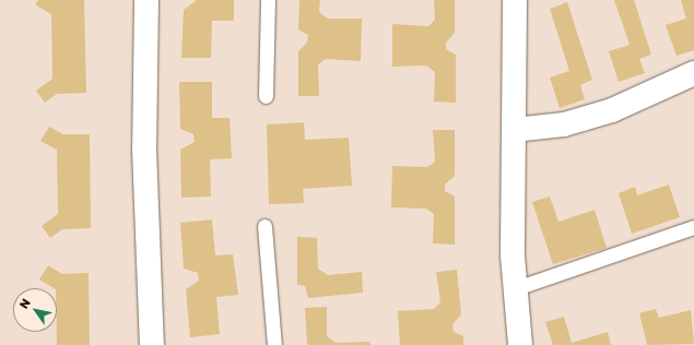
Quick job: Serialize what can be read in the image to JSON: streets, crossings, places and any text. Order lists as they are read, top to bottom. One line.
{"north":"top left"}
